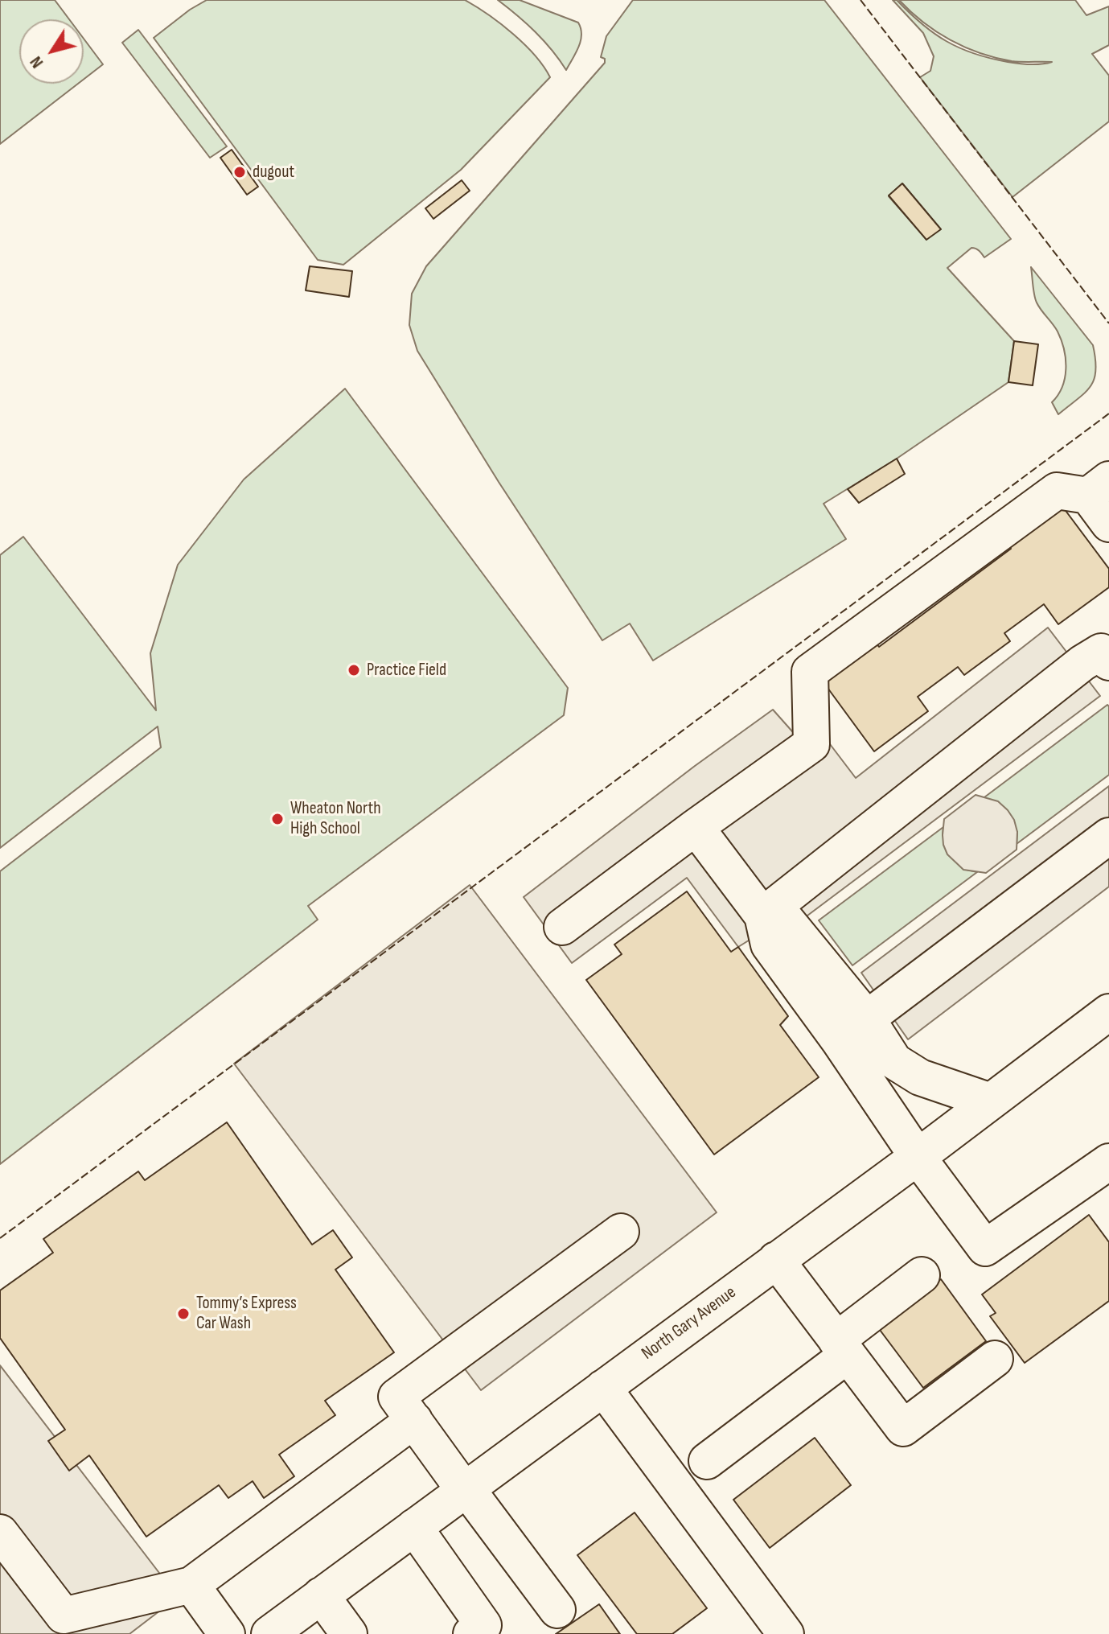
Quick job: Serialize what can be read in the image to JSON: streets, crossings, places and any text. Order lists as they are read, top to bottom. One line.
{"streets":{"street":["North Gary Avenue"]},"places":["dugout","Practice Field","Wheaton North High School","Tommy’s Express Car Wash"],"north":"bottom left"}
